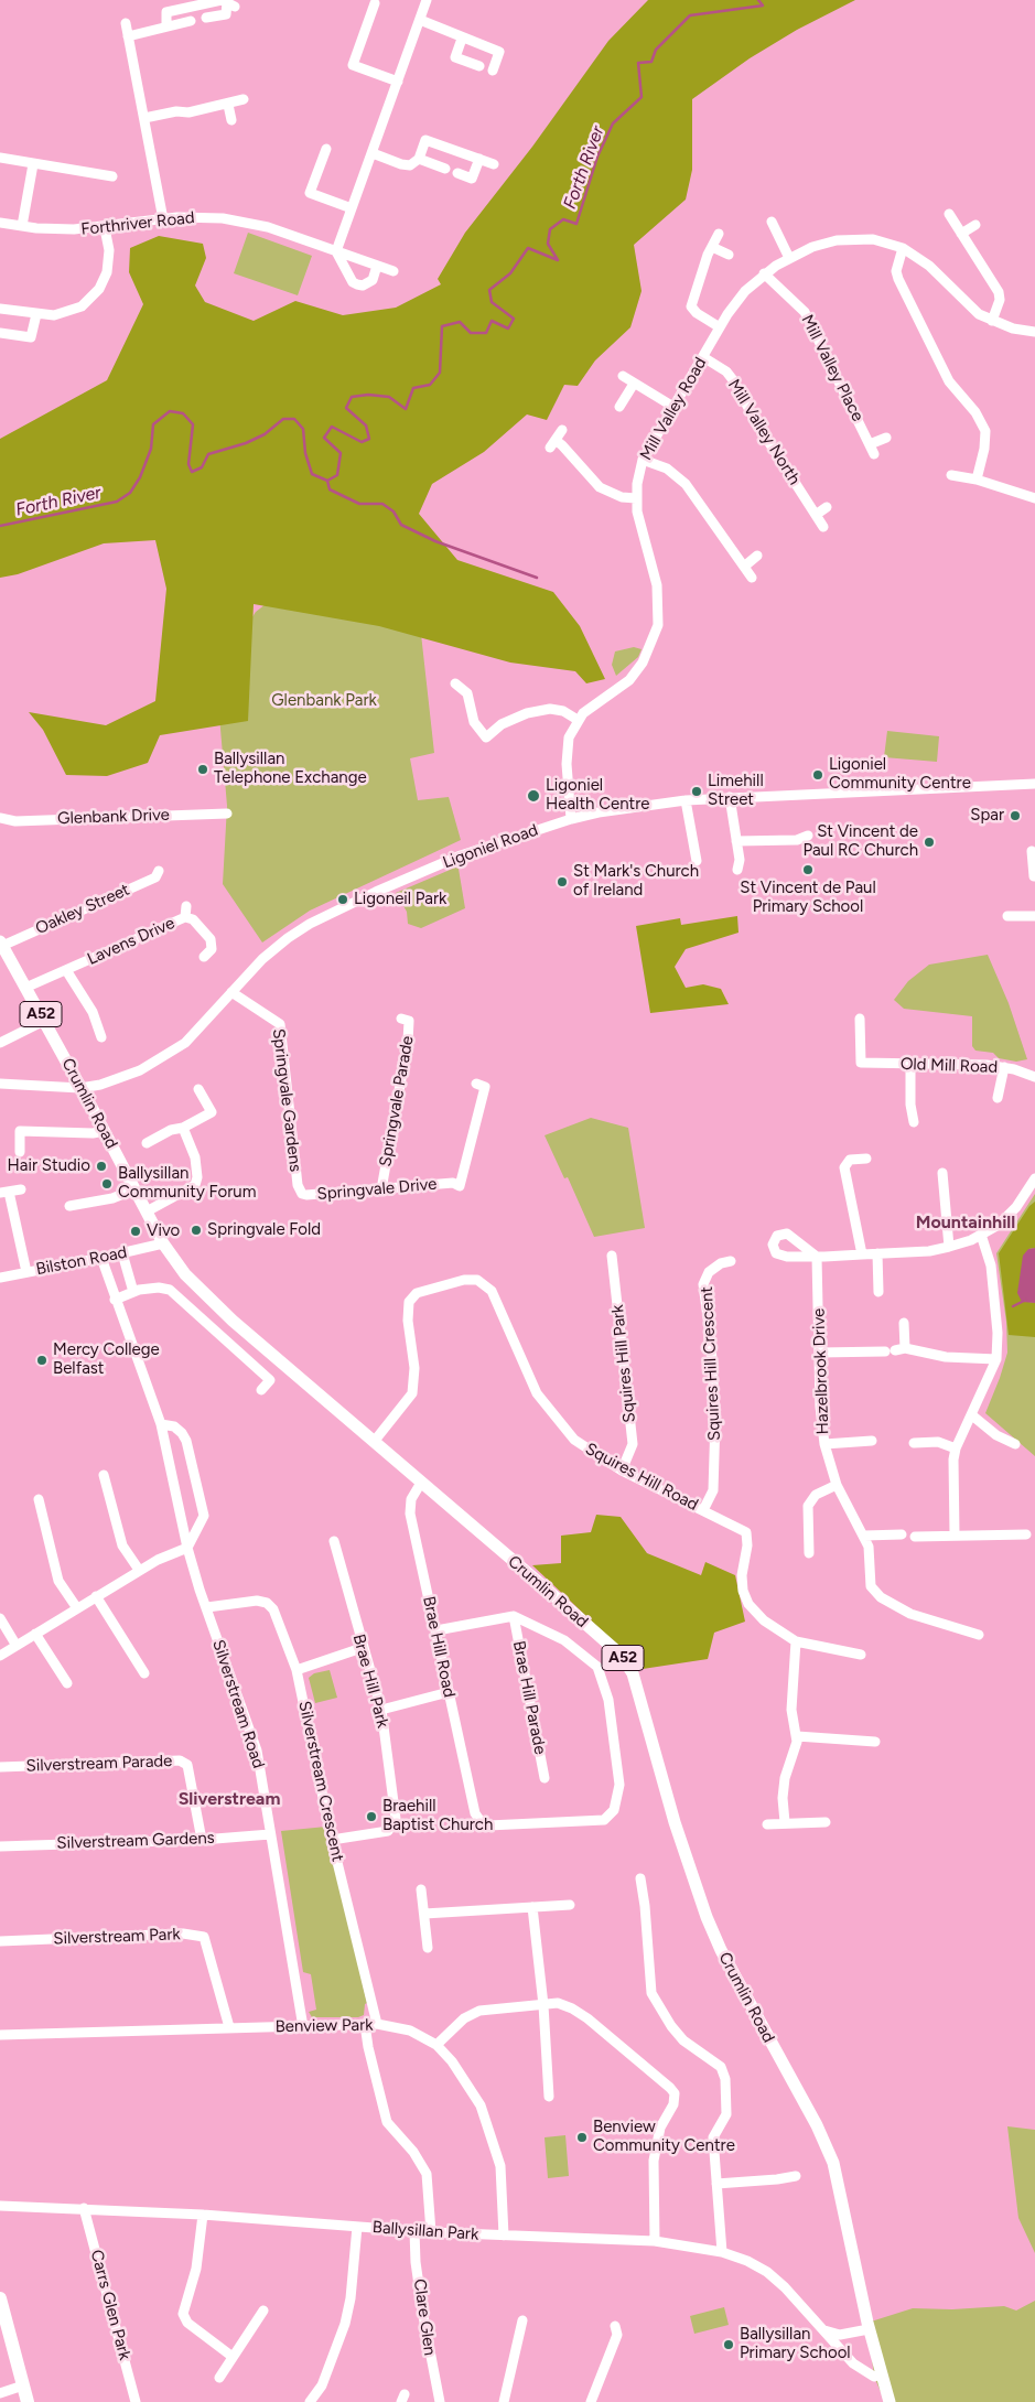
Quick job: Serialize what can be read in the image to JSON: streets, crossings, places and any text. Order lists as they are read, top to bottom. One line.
{"streets":{"main road":["A52","Crumlin Road"],"street":["Forthriver Road","Mill Valley Place","Mill Valley Road","Mill Valley North","Glenbank Drive","Ligoniel Road","Oakley Street","Lavens Drive","Old Mill Road","Springvale Gardens","Springvale Parade","Springvale Drive","Bilston Road","Squires Hill Park","Squires Hill Crescent","Hazelbrook Drive","Squires Hill Road","Brae Hill Road","Brae Hill Park","Brae Hill Parade","Silverstream Road","Silverstream Parade","Silverstream Crescent","Silverstream Gardens","Silverstream Park","Benview Park","Ballysillan Park","Carrs Glen Park","Clare Glen"]},"crossings":[["Mill Valley Place","Mill Valley Road"],["Mill Valley Road","Mill Valley North"],["Ligoniel Road","Springvale Gardens"],["Ligoniel Road","Crumlin Road"],["Oakley Street","Crumlin Road"],["Lavens Drive","Crumlin Road"],["Springvale Gardens","Springvale Drive"],["Springvale Parade","Springvale Drive"],["Crumlin Road","Bilston Road"],["Crumlin Road","Squires Hill Road"],["Crumlin Road","Brae Hill Road"],["Crumlin Road","Ballysillan Park"],["Bilston Road","Silverstream Road"],["Squires Hill Park","Squires Hill Road"],["Squires Hill Crescent","Squires Hill Road"],["Brae Hill Road","Brae Hill Parade"],["Brae Hill Park","Silverstream Crescent"],["Silverstream Road","Silverstream Crescent"],["Silverstream Road","Silverstream Gardens"],["Silverstream Road","Benview Park"],["Silverstream Parade","Silverstream Gardens"],["Silverstream Crescent","Benview Park"],["Silverstream Park","Benview Park"],["Benview Park","Ballysillan Park"],["Ballysillan Park","Carrs Glen Park"],["Ballysillan Park","Clare Glen"]],"districts":["Mountainhill","Sliverstream"],"water":["Forth River"],"parks":["Glenbank Park"],"places":["Ballysillan Telephone Exchange","Ligoniel Community Centre","Limehill Street","Ligoniel Health Centre","Spar","St Vincent de Paul RC Church","St Vincent de Paul Primary School","St Mark's Church of Ireland","Ligoneil Park","Hair Studio","Ballysillan Community Forum","Springvale Fold","Vivo","Mercy College Belfast","Braehill Baptist Church","Benview Community Centre","Ballysillan Primary School"]}
